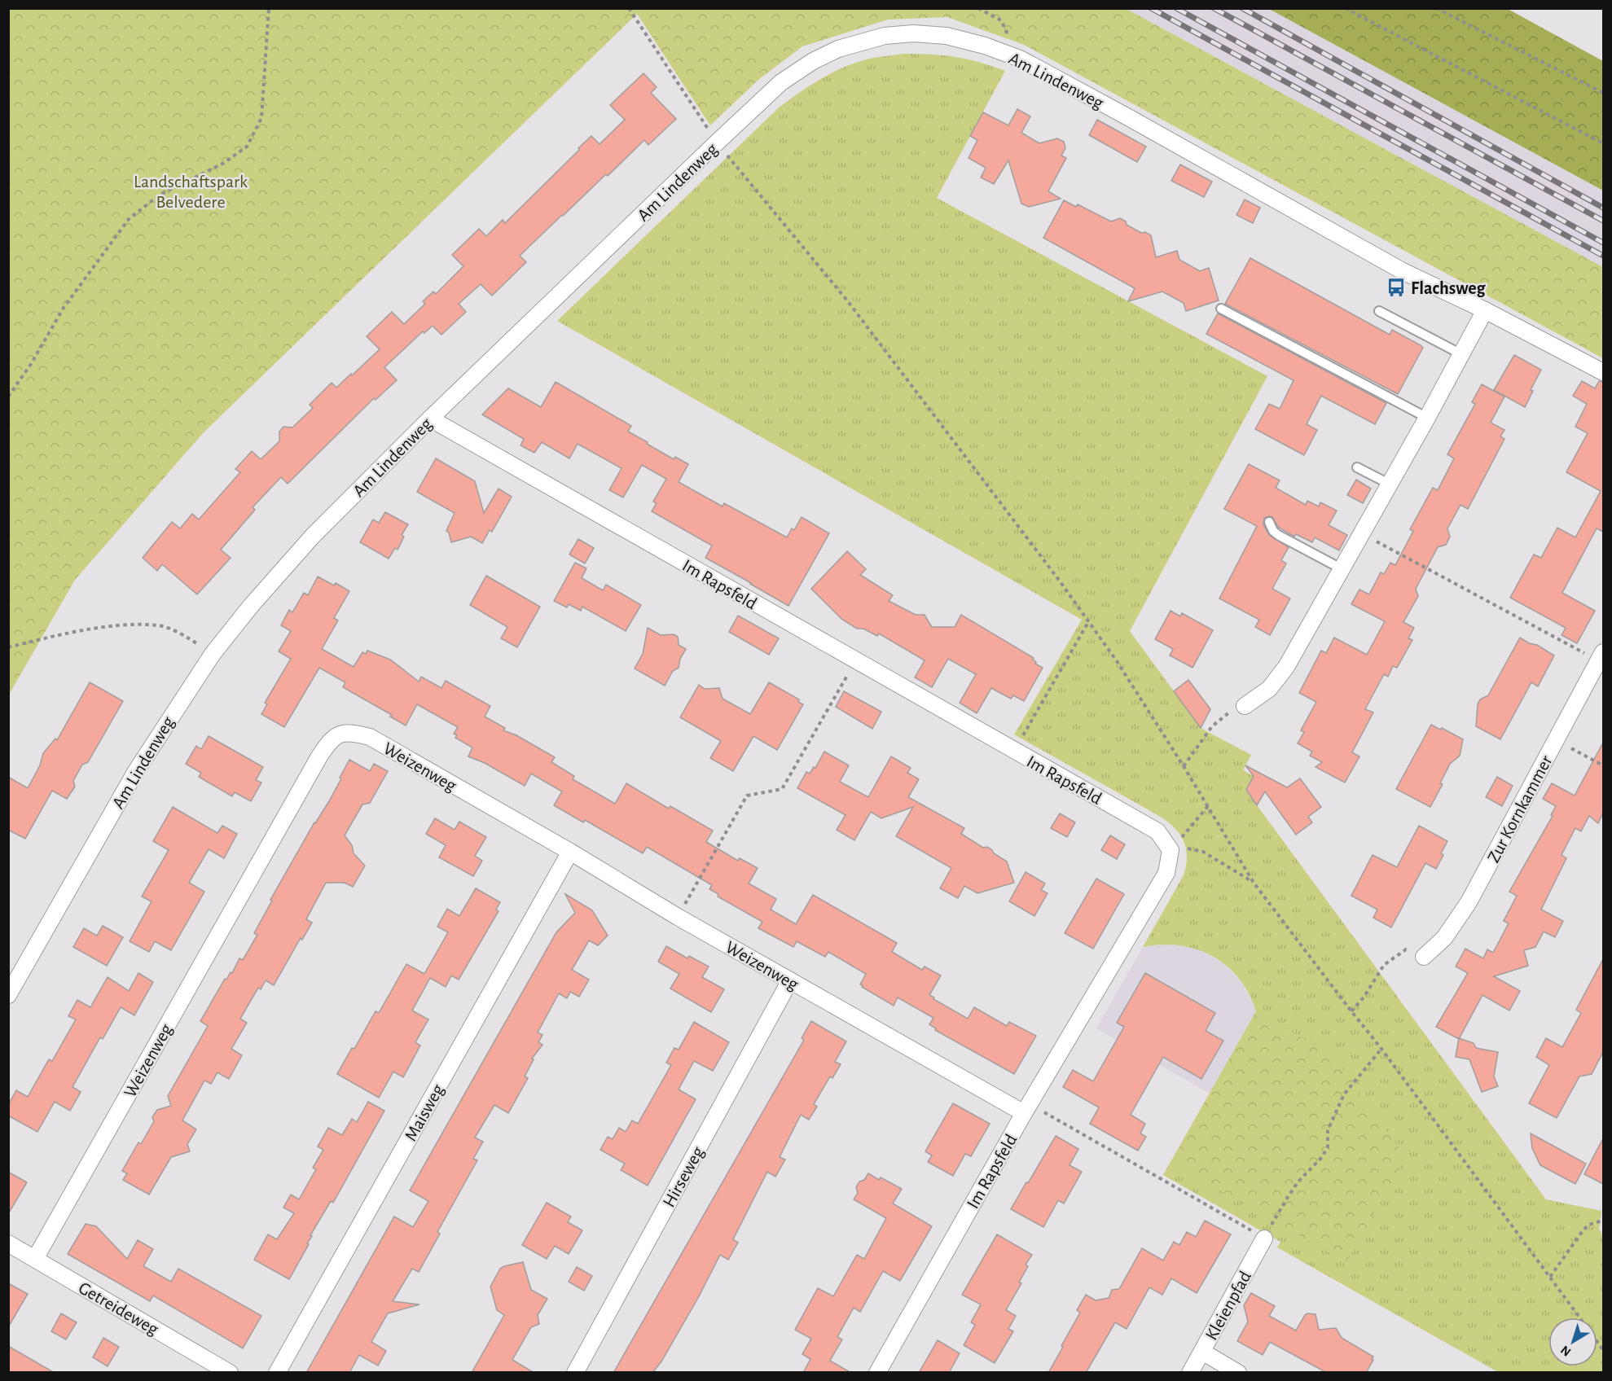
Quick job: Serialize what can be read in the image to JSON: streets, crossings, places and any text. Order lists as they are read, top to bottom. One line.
{"streets":{"street":["Am Lindenweg","Im Rapsfeld","Weizenweg","Zur Kornkammer","Maisweg","Hirseweg","Kleienpfad","Getreideweg"]},"crossings":[["Am Lindenweg","Im Rapsfeld"],["Im Rapsfeld","Weizenweg"],["Weizenweg","Maisweg"],["Weizenweg","Hirseweg"],["Weizenweg","Getreideweg"]],"parks":["Landschaftspark Belvedere"],"places":{"bus stop":["Flachsweg"]},"north":"bottom left"}
